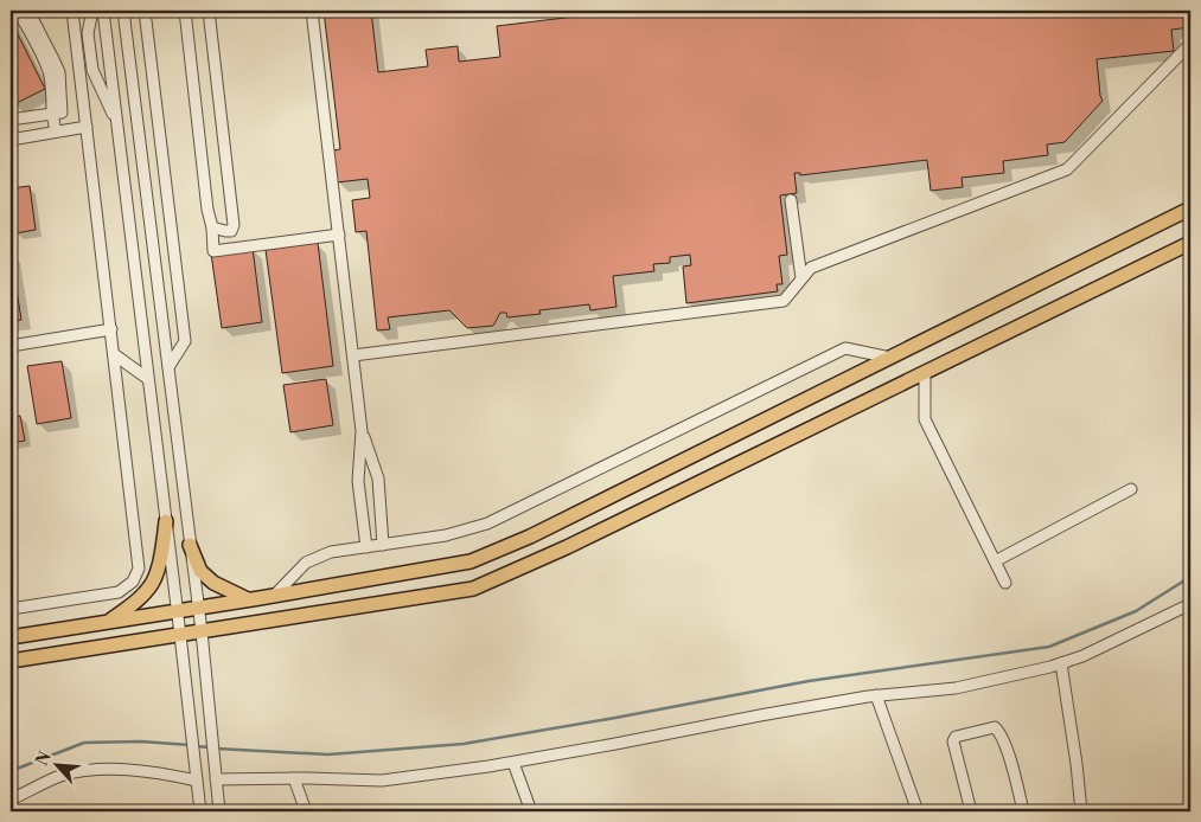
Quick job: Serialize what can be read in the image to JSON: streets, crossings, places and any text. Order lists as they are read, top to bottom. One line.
{"north":"top left"}
